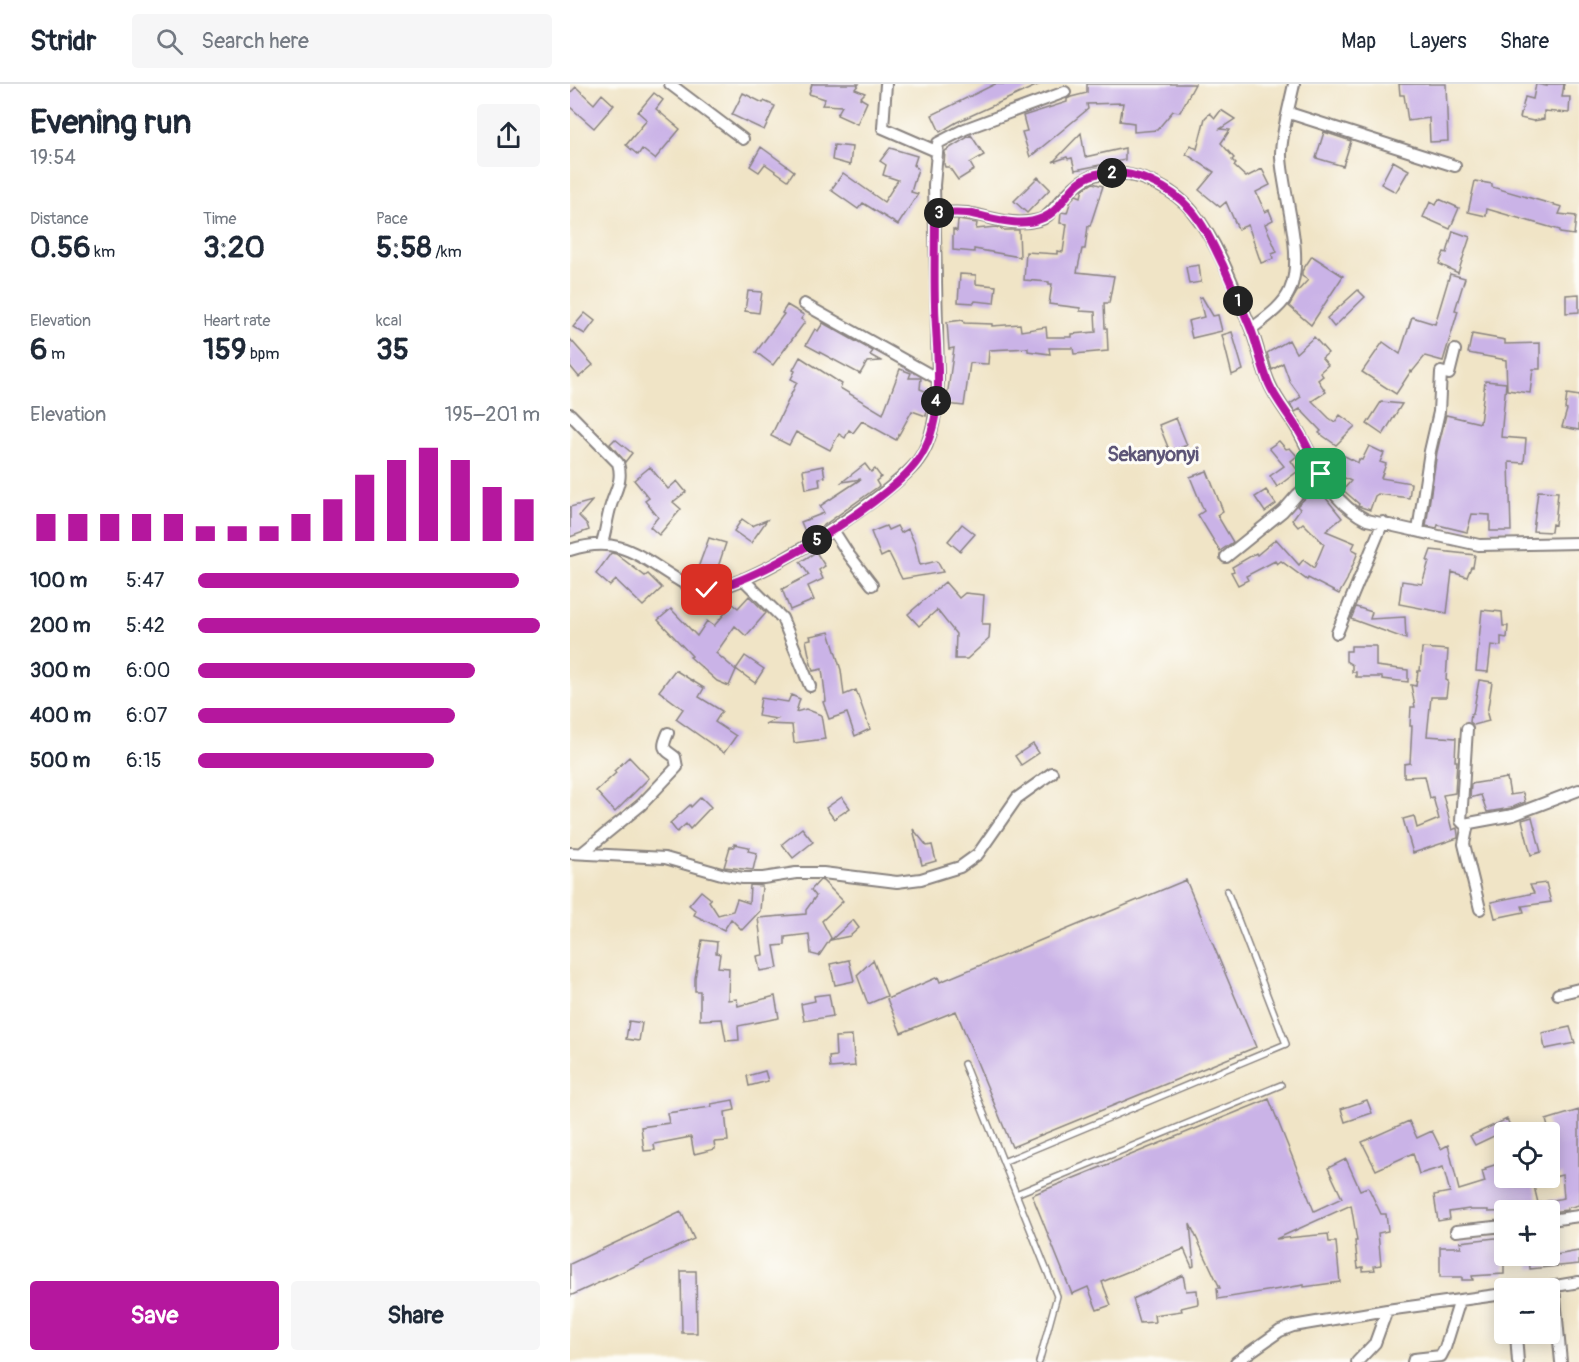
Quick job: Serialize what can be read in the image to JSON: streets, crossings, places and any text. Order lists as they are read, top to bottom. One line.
{"districts":["Sekanyonyi"],"page":{"header":"Stridr","search":"Search here","nav":["Map","Layers","Share"],"heading":["Evening run","19:54"],"pins":["2","3","1","4","5"],"stats":[["Distance","0.56 km"],["Time","3:20"],["Pace","5:58 /km"],["Elevation","6 m"],["Heart rate","159 bpm"],["kcal","35"]],"chart":["Elevation","195–201 m"],"list":[{"name":"100 m","note":"5:47"},{"name":"200 m","note":"5:42"},{"name":"300 m","note":"6:00"},{"name":"400 m","note":"6:07"},{"name":"500 m","note":"6:15"}],"map_buttons":["+","−"],"buttons":["Save","Share"]}}
